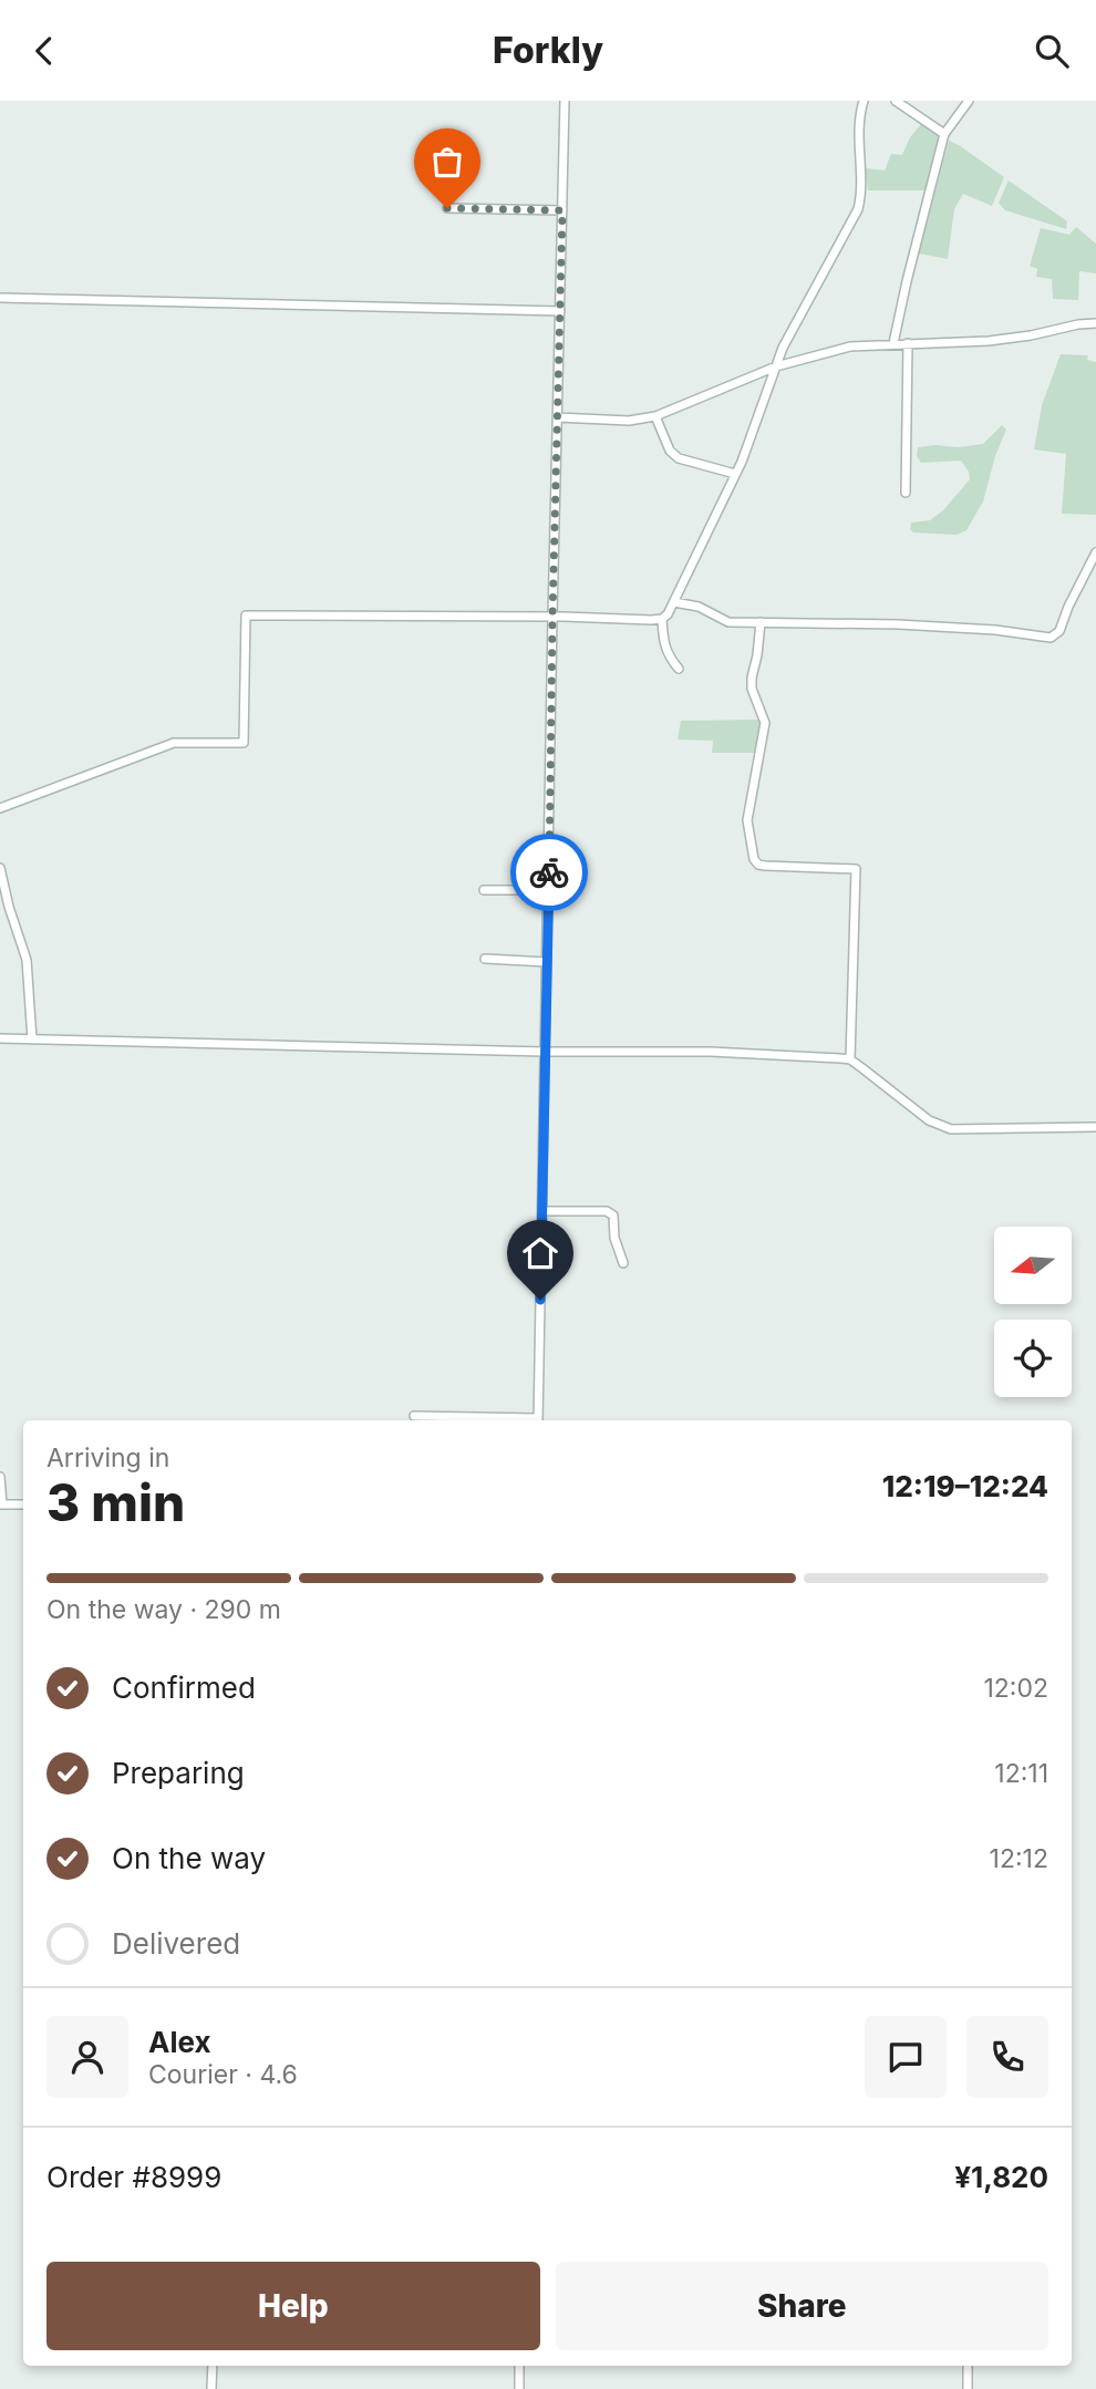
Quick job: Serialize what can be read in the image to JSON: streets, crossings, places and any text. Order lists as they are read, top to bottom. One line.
{"north":"left","page":{"header":"Forkly","heading":["3 min","Arriving in","12:19–12:24"],"panel":["Alex","Courier · 4.6","Order #8999","¥1,820"],"bar":"On the way · 290 m","list":[["Confirmed","12:02"],["Preparing","12:11"],["On the way","12:12"],"Delivered"],"buttons":["Help","Share"]}}
